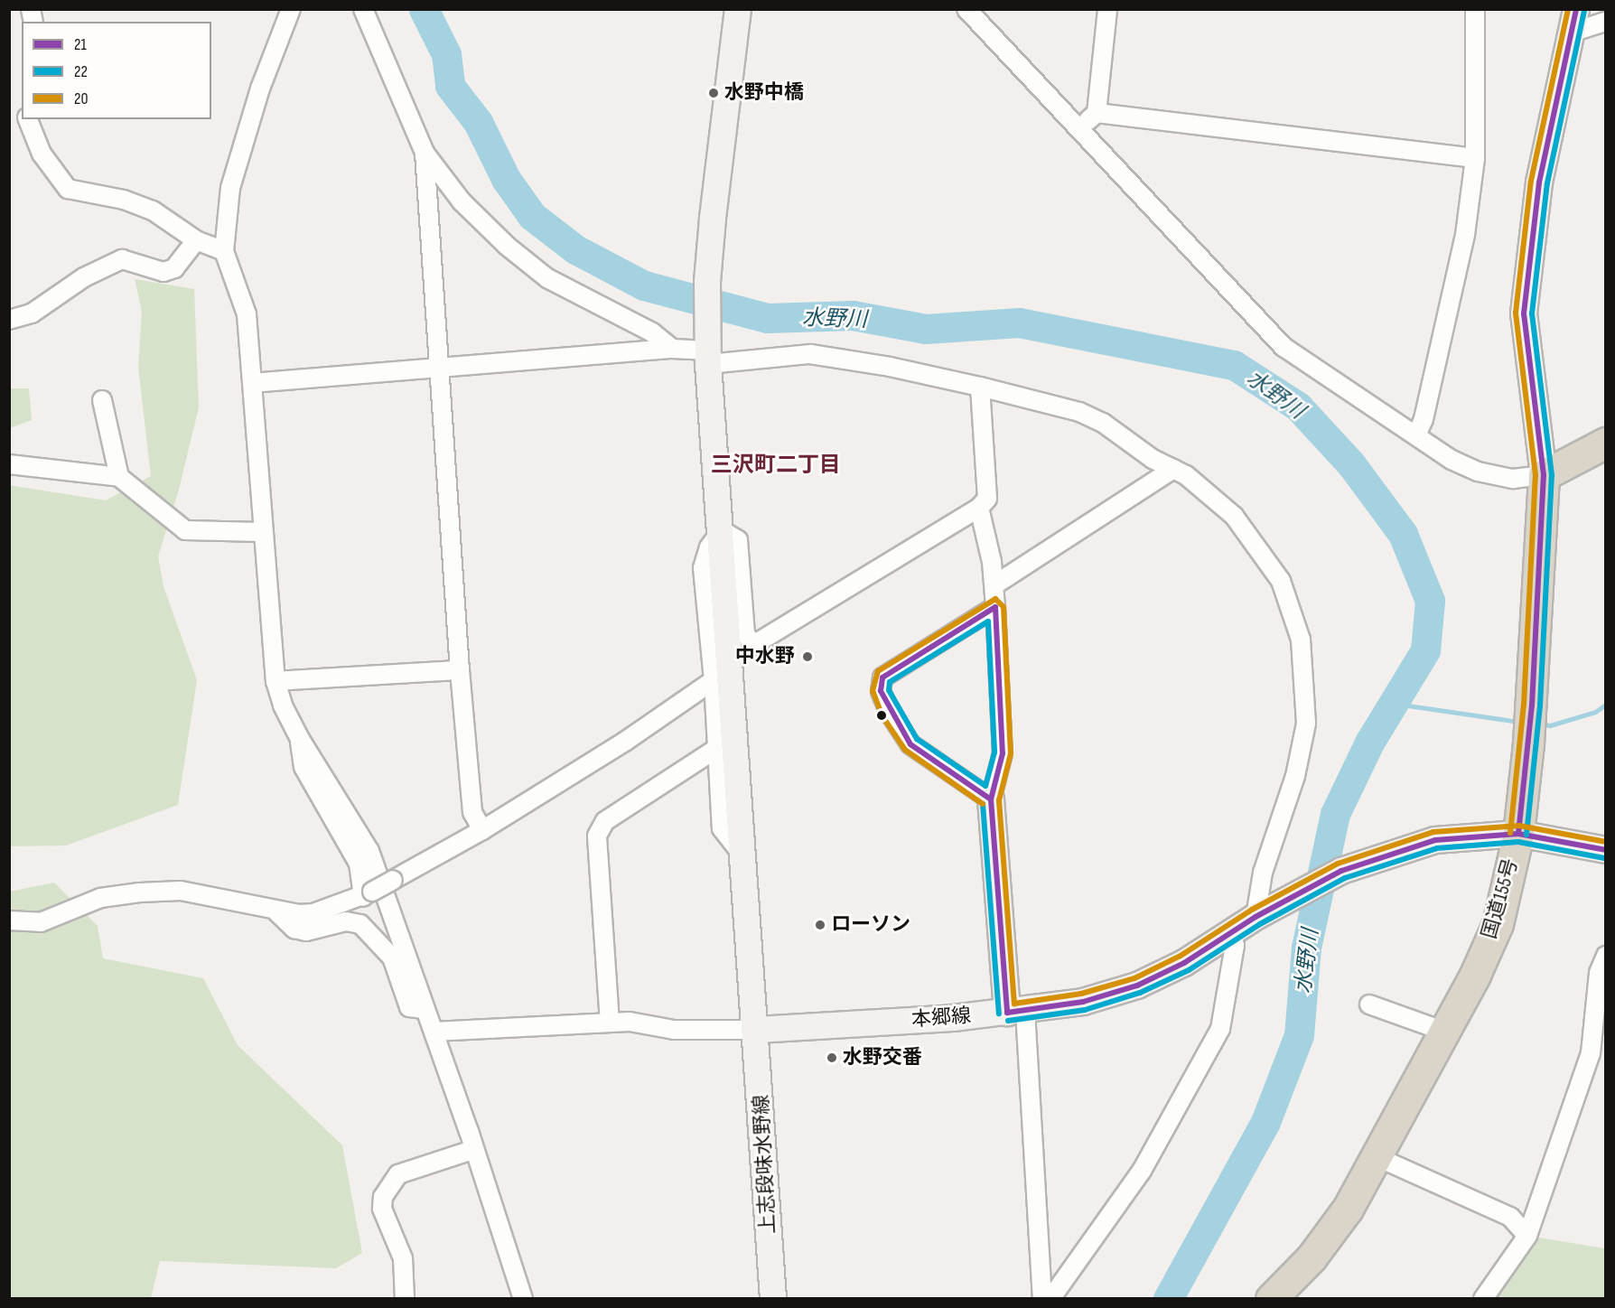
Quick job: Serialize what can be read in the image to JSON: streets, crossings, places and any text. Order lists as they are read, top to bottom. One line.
{"streets":{"highway":["国道155号"],"street":["本郷線","上志段味水野線"]},"crossings":[["国道155号","本郷線"],["本郷線","上志段味水野線"]],"districts":["三沢町二丁目"],"water":["水野川"],"places":["水野中橋","中水野","ローソン","水野交番"],"lines":["transit line 21","transit line 20","transit line 22"],"legend":["21","22","20"]}
